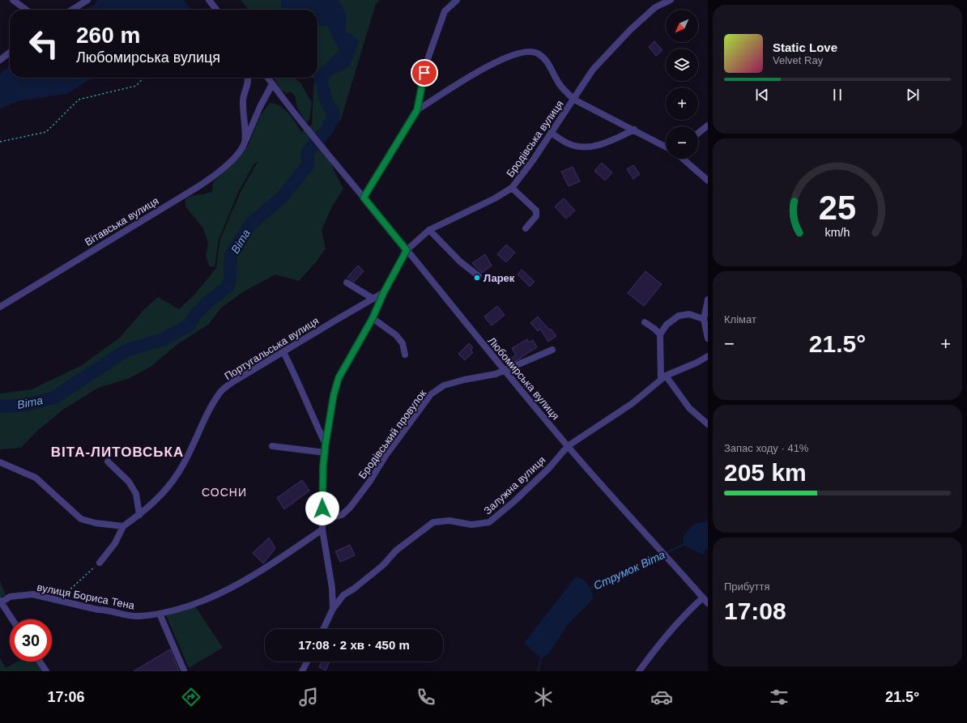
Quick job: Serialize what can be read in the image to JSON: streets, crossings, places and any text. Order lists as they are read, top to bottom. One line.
{"streets":{"street":["Бродівська вулиця","Вітавська вулиця","Португальська вулиця","Любомирська вулиця","Бродівський провулок","Залужна вулиця","вулиця Бориса Тена"]},"crossings":[["Бродівська вулиця","Португальська вулиця"],["Бродівська вулиця","Любомирська вулиця"],["Бродівська вулиця","Бродівський провулок"],["Бродівська вулиця","Залужна вулиця"],["Бродівська вулиця","вулиця Бориса Тена"],["Вітавська вулиця","Любомирська вулиця"],["Любомирська вулиця","Бродівський провулок"],["Любомирська вулиця","Залужна вулиця"]],"districts":["ВІТА-ЛИТОВСЬКА","СОСНИ"],"water":["Віта","Струмок Віта"],"places":["Ларек"],"north":"bottom left","page":{"map_buttons":["+","−"],"turn":["260 m","Любомирська вулиця"],"song":["Static Love","Velvet Ray"],"tile":["Клімат",["Запас ходу · 41%","205 km"],["Прибуття","17:08"]],"heat":["−","21.5°","+"],"limit":"30","trip":"17:08 · 2 хв · 450 m","tabs":["17:06","21.5°"],"gauge":["25","km/h"]}}
